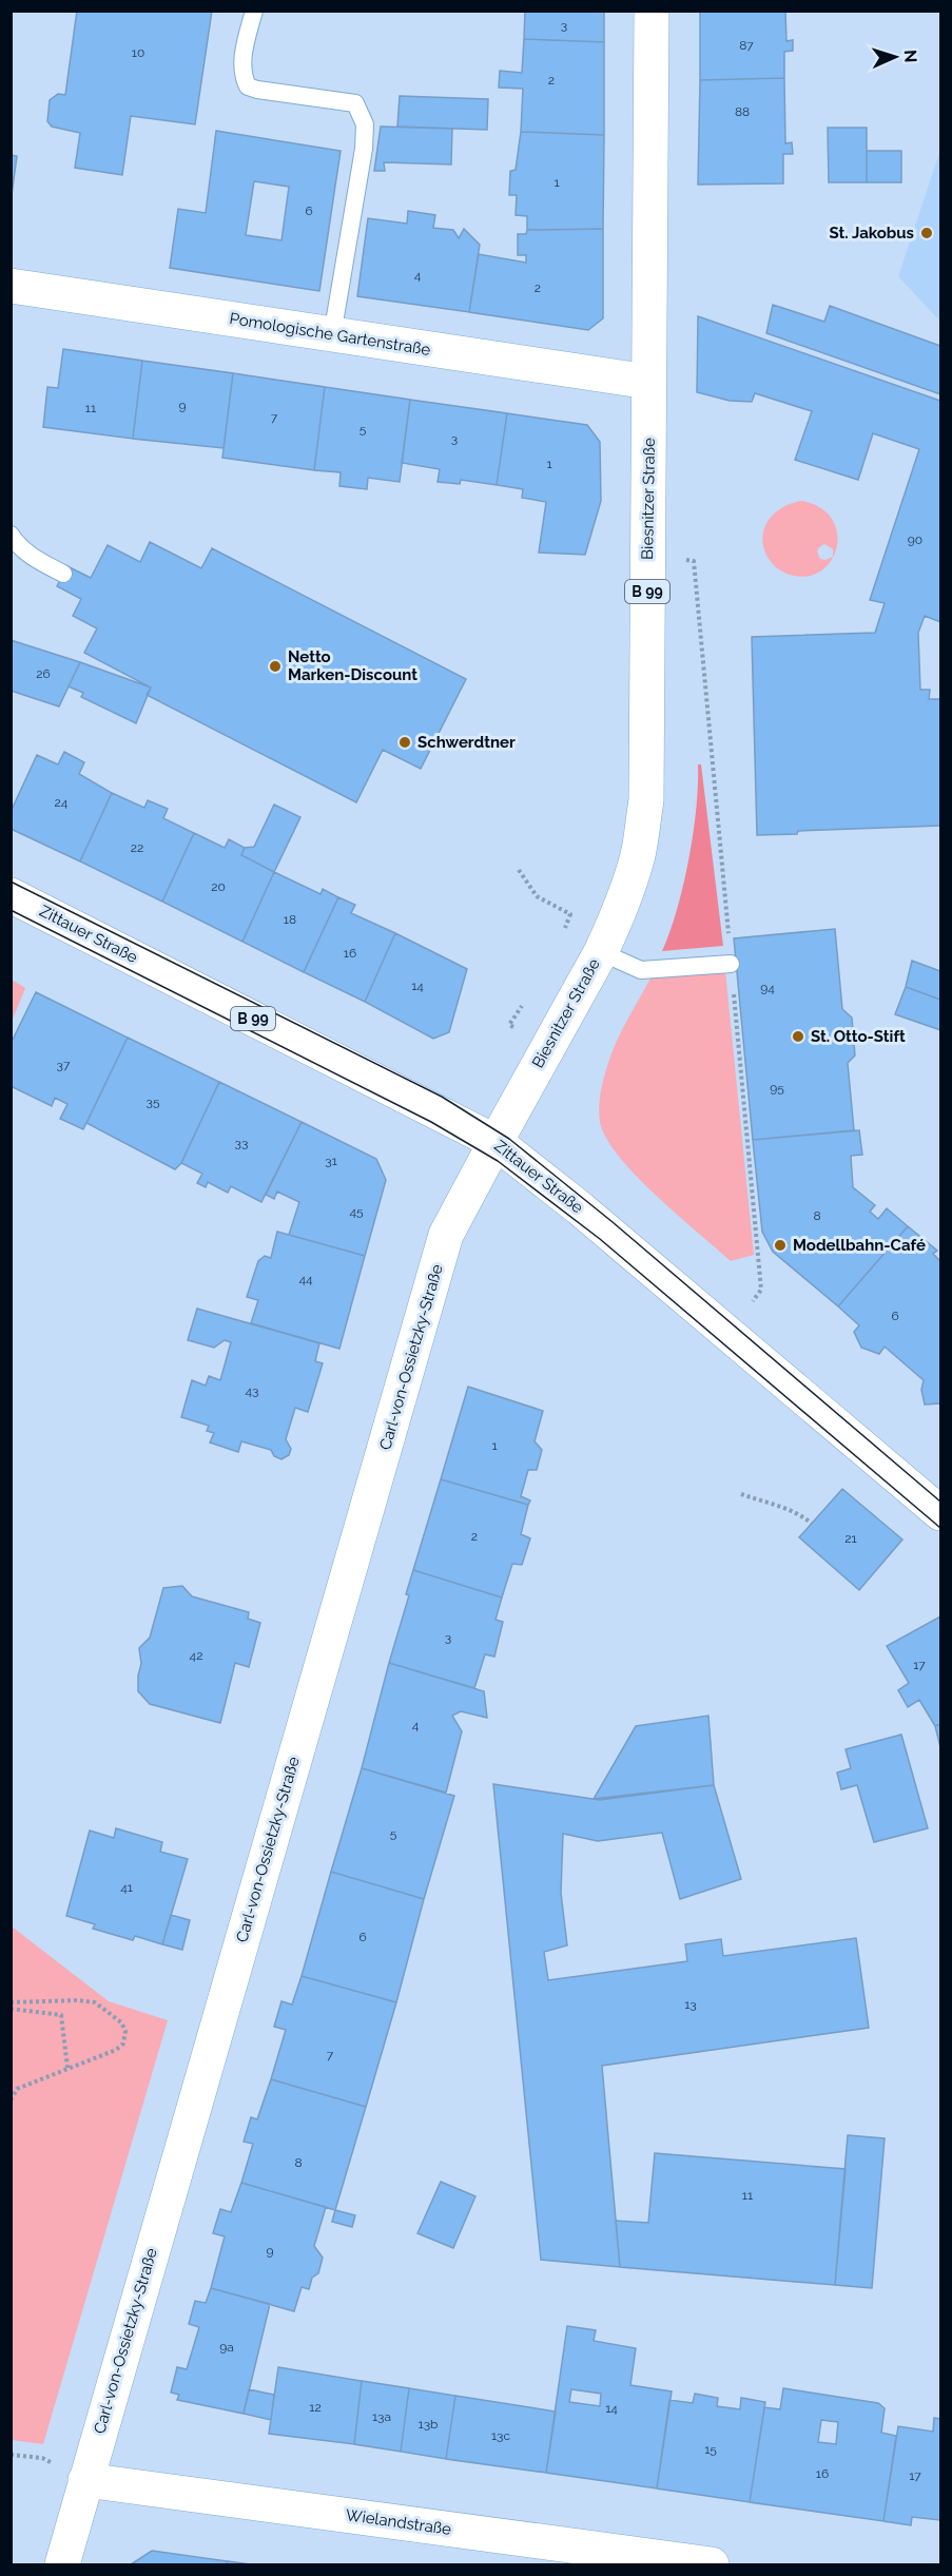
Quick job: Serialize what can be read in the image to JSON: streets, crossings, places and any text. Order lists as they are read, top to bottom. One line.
{"streets":{"street":["Pomologische Gartenstraße","Biesnitzer Straße","B 99","Zittauer Straße","Carl-von-Ossietzky-Straße","Wielandstraße"]},"crossings":[["Pomologische Gartenstraße","Biesnitzer Straße"],["Biesnitzer Straße","Zittauer Straße"],["Biesnitzer Straße","Carl-von-Ossietzky-Straße"],["Zittauer Straße","Carl-von-Ossietzky-Straße"],["Carl-von-Ossietzky-Straße","Wielandstraße"]],"places":["St. Jakobus","Netto Marken-Discount","Schwerdtner","St. Otto-Stift","Modellbahn-Café"],"house_numbers":["3","87","10","2","88","1","6","4","2","9","11","7","5","3","1","90","26","24","22","20","18","16","14","94","37","95","35","33","31","45","8","44","6","43","1","2","21","3","42","17","4","5","41","6","13","7","8","11","9","9a","12","14","13a","13b","13c","15","16","17"],"north":"right"}
